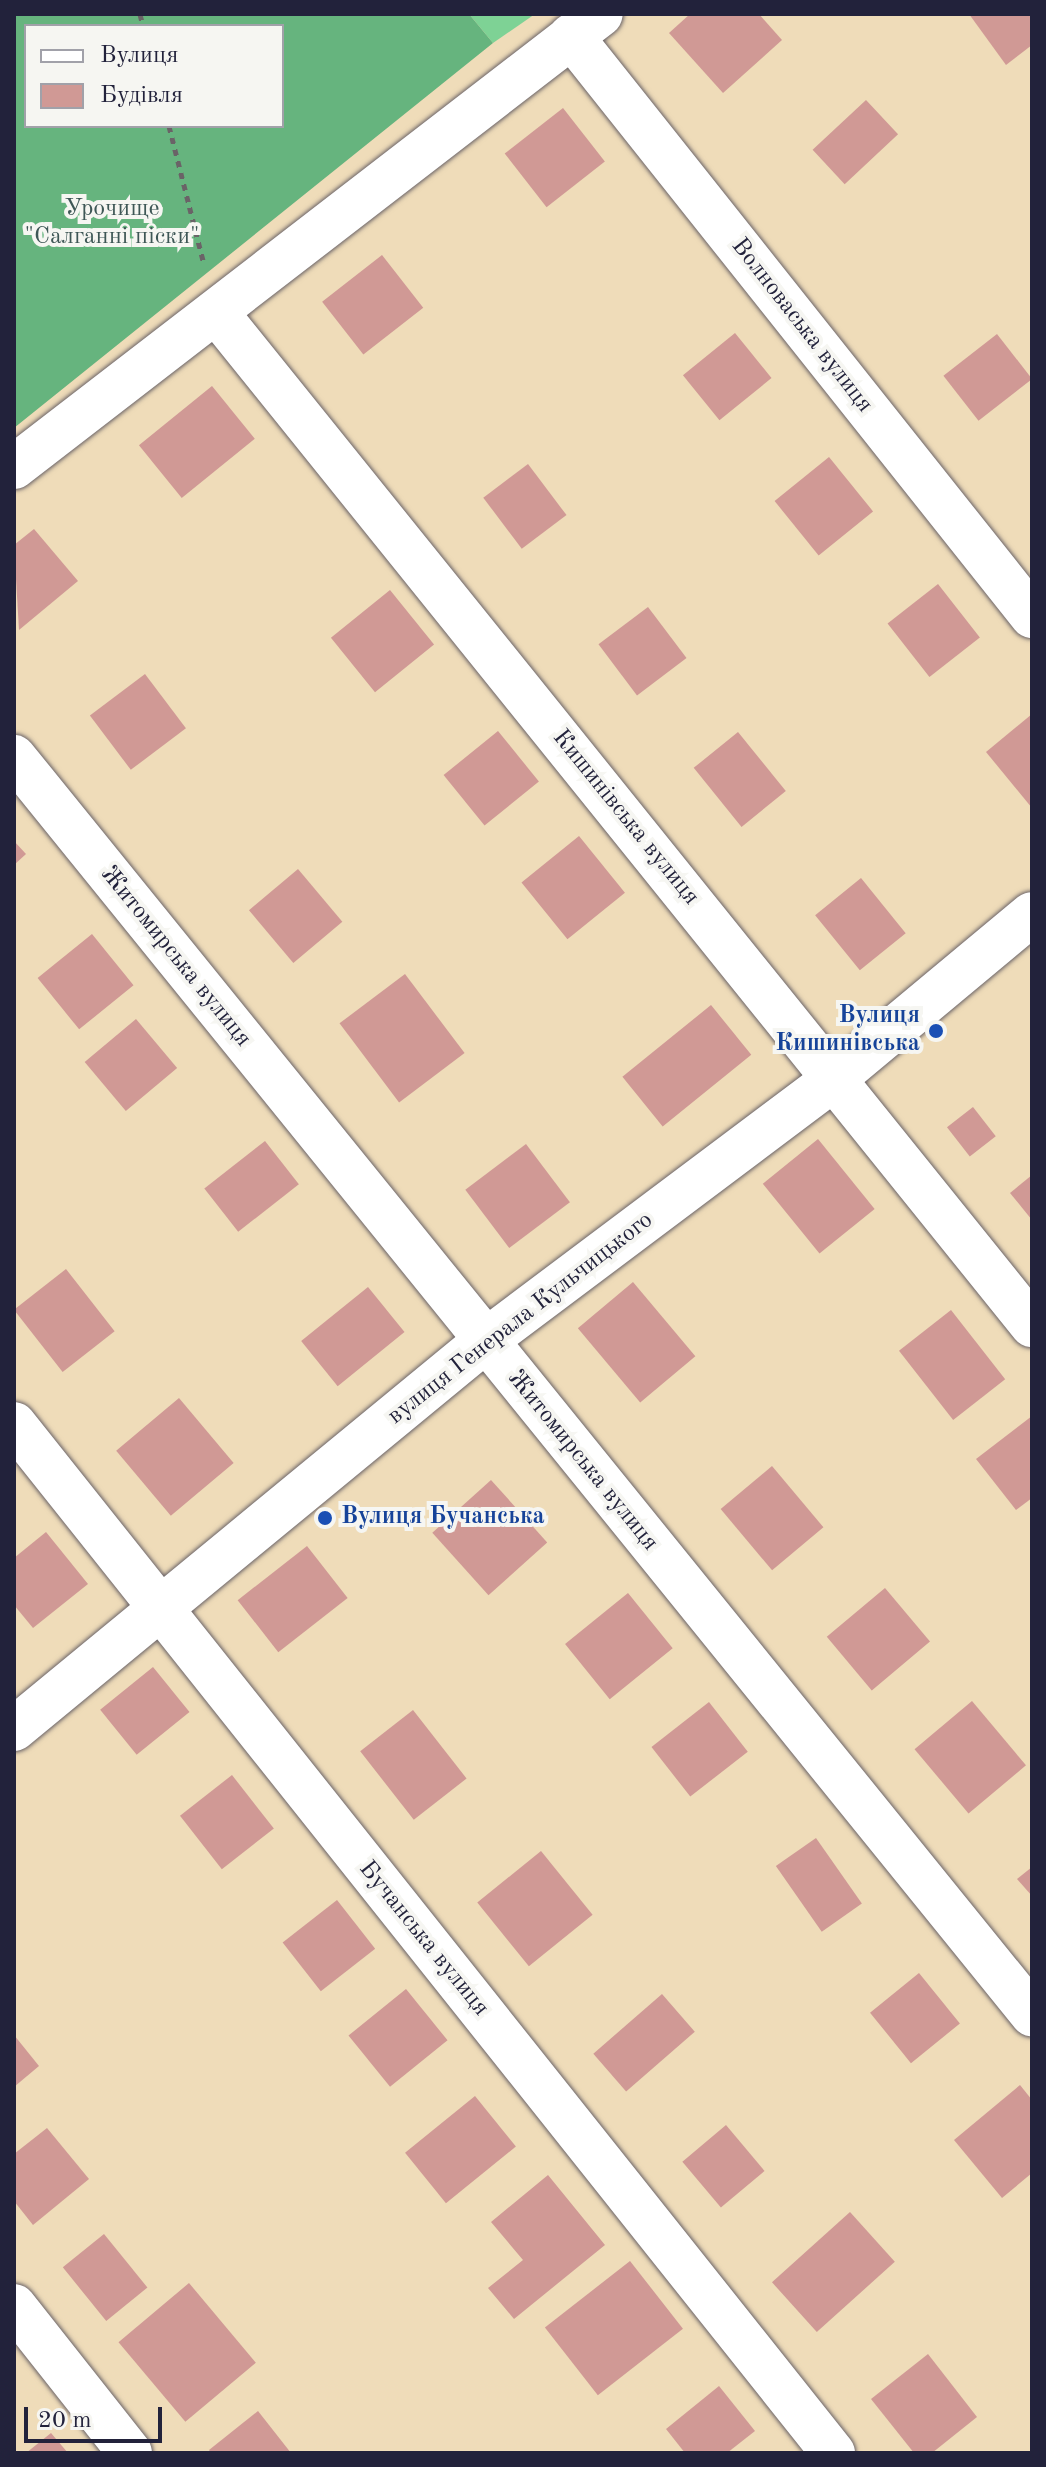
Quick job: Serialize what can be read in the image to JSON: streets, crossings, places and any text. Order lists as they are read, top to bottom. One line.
{"streets":{"street":["Волноваська вулиця","Кишинівська вулиця","Житомирська вулиця","вулиця Генерала Кульчицького","Бучанська вулиця"]},"crossings":[["Кишинівська вулиця","вулиця Генерала Кульчицького"],["Житомирська вулиця","вулиця Генерала Кульчицького"],["вулиця Генерала Кульчицького","Бучанська вулиця"]],"parks":["Урочище \"Салганні піски\""],"places":["Вулиця Кишинівська","Вулиця Бучанська"],"legend":["Вулиця","Будівля"],"scale_bar":"20 m"}
